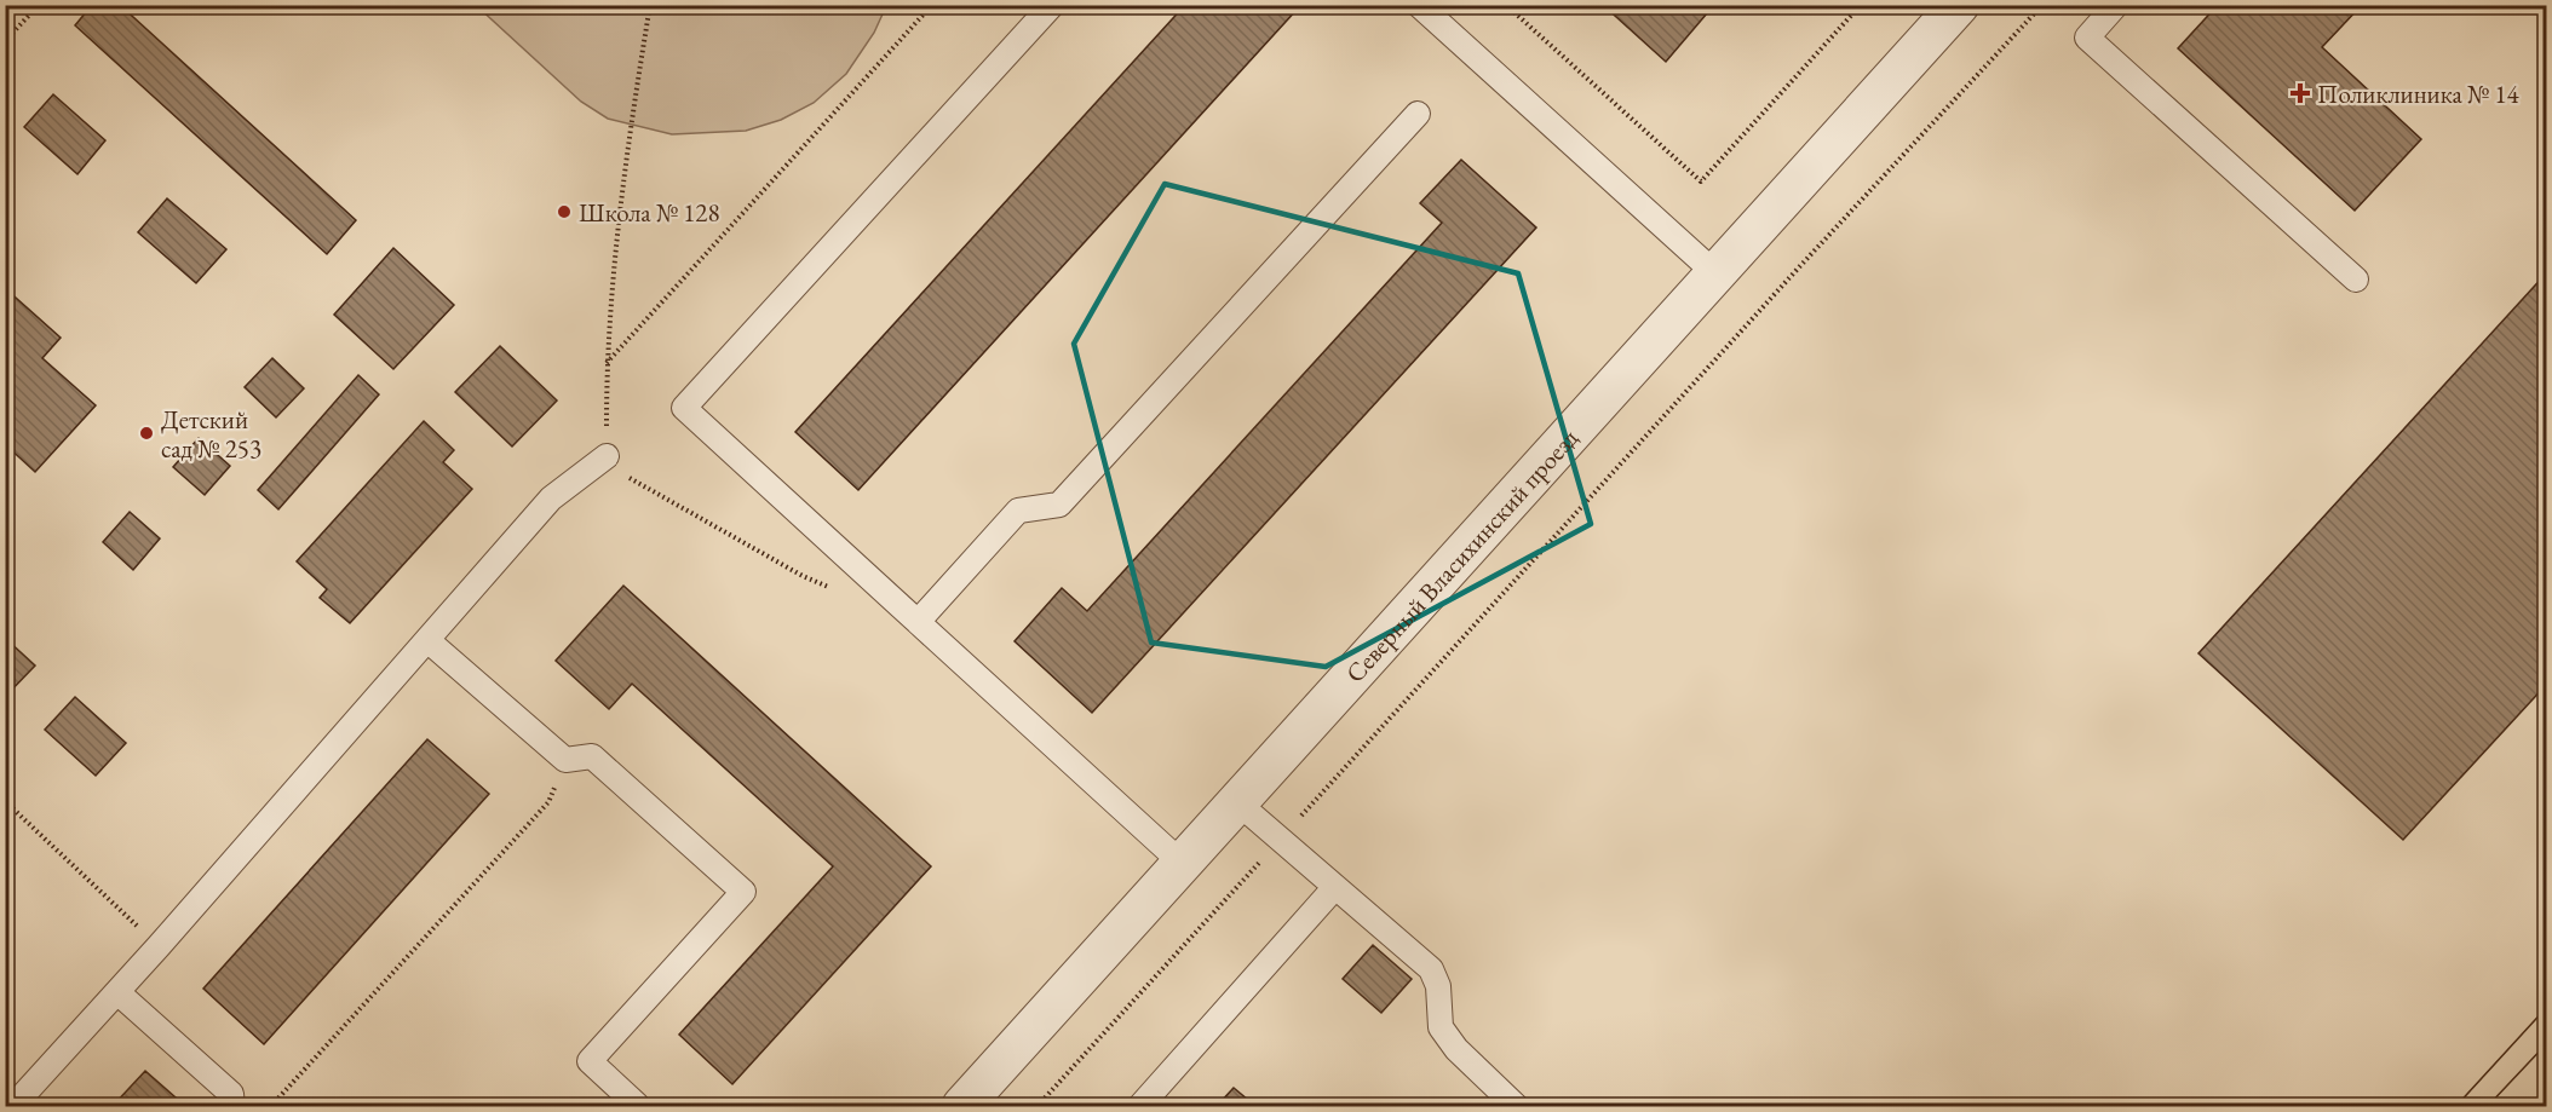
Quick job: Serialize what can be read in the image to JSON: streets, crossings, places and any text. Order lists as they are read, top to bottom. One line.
{"streets":{"street":["Северный Власихинский проезд"]},"places":{"health":["Поликлиника № 14"],"other":["Школа № 128","Детский сад № 253"]}}
